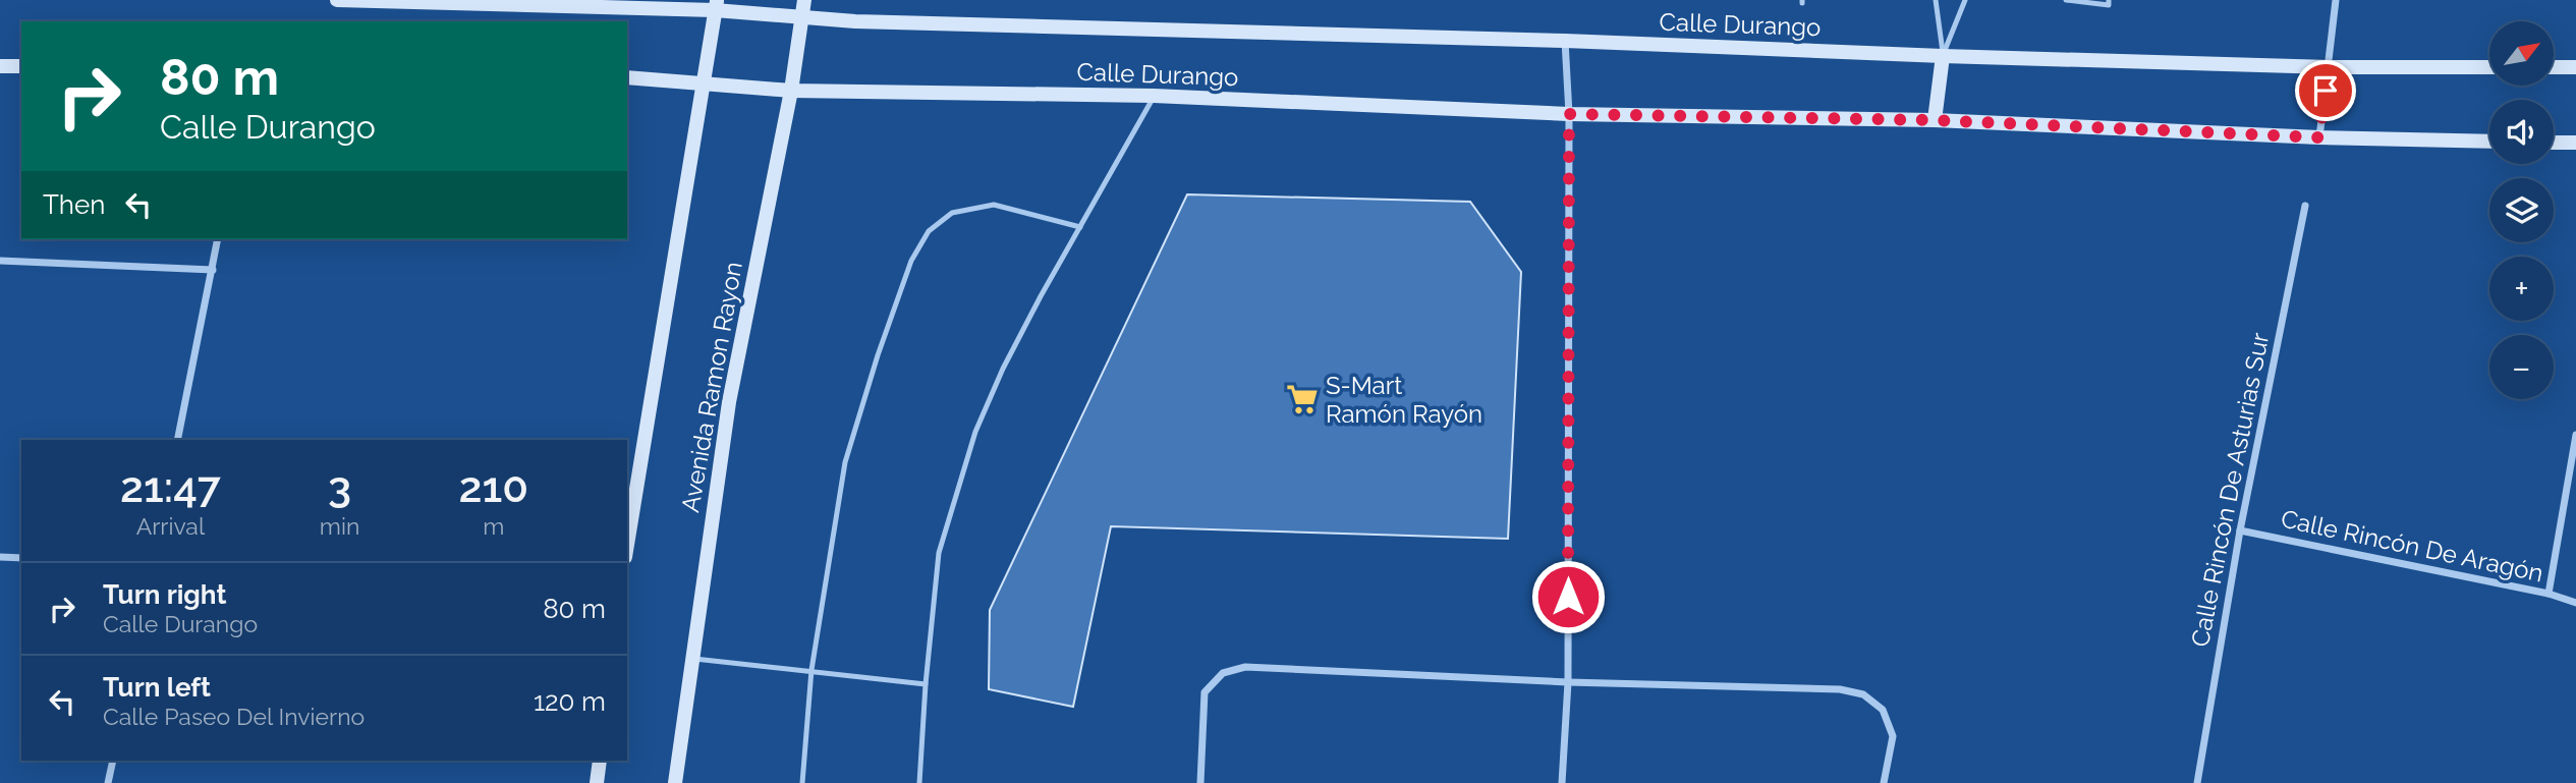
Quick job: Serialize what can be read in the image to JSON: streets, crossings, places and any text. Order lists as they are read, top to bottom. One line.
{"streets":{"main road":["Calle Durango","Avenida Ramon Rayon"],"street":["Calle Rincón De Asturias Sur","Calle Rincón De Aragón"]},"crossings":[["Calle Durango","Avenida Ramon Rayon"],["Calle Rincón De Asturias Sur","Calle Rincón De Aragón"]],"places":{"supermarket":["S-Mart Ramón Rayón"]},"north":"top right","page":{"map_buttons":["+","−"],"turn":["80 m","Calle Durango"],"then":"Then","eta":["21:47","Arrival","3","min","210","m"],"list":[{"name":"Turn right","note":"Calle Durango","value":"80 m"},{"name":"Turn left","note":"Calle Paseo Del Invierno","value":"120 m"}]}}
